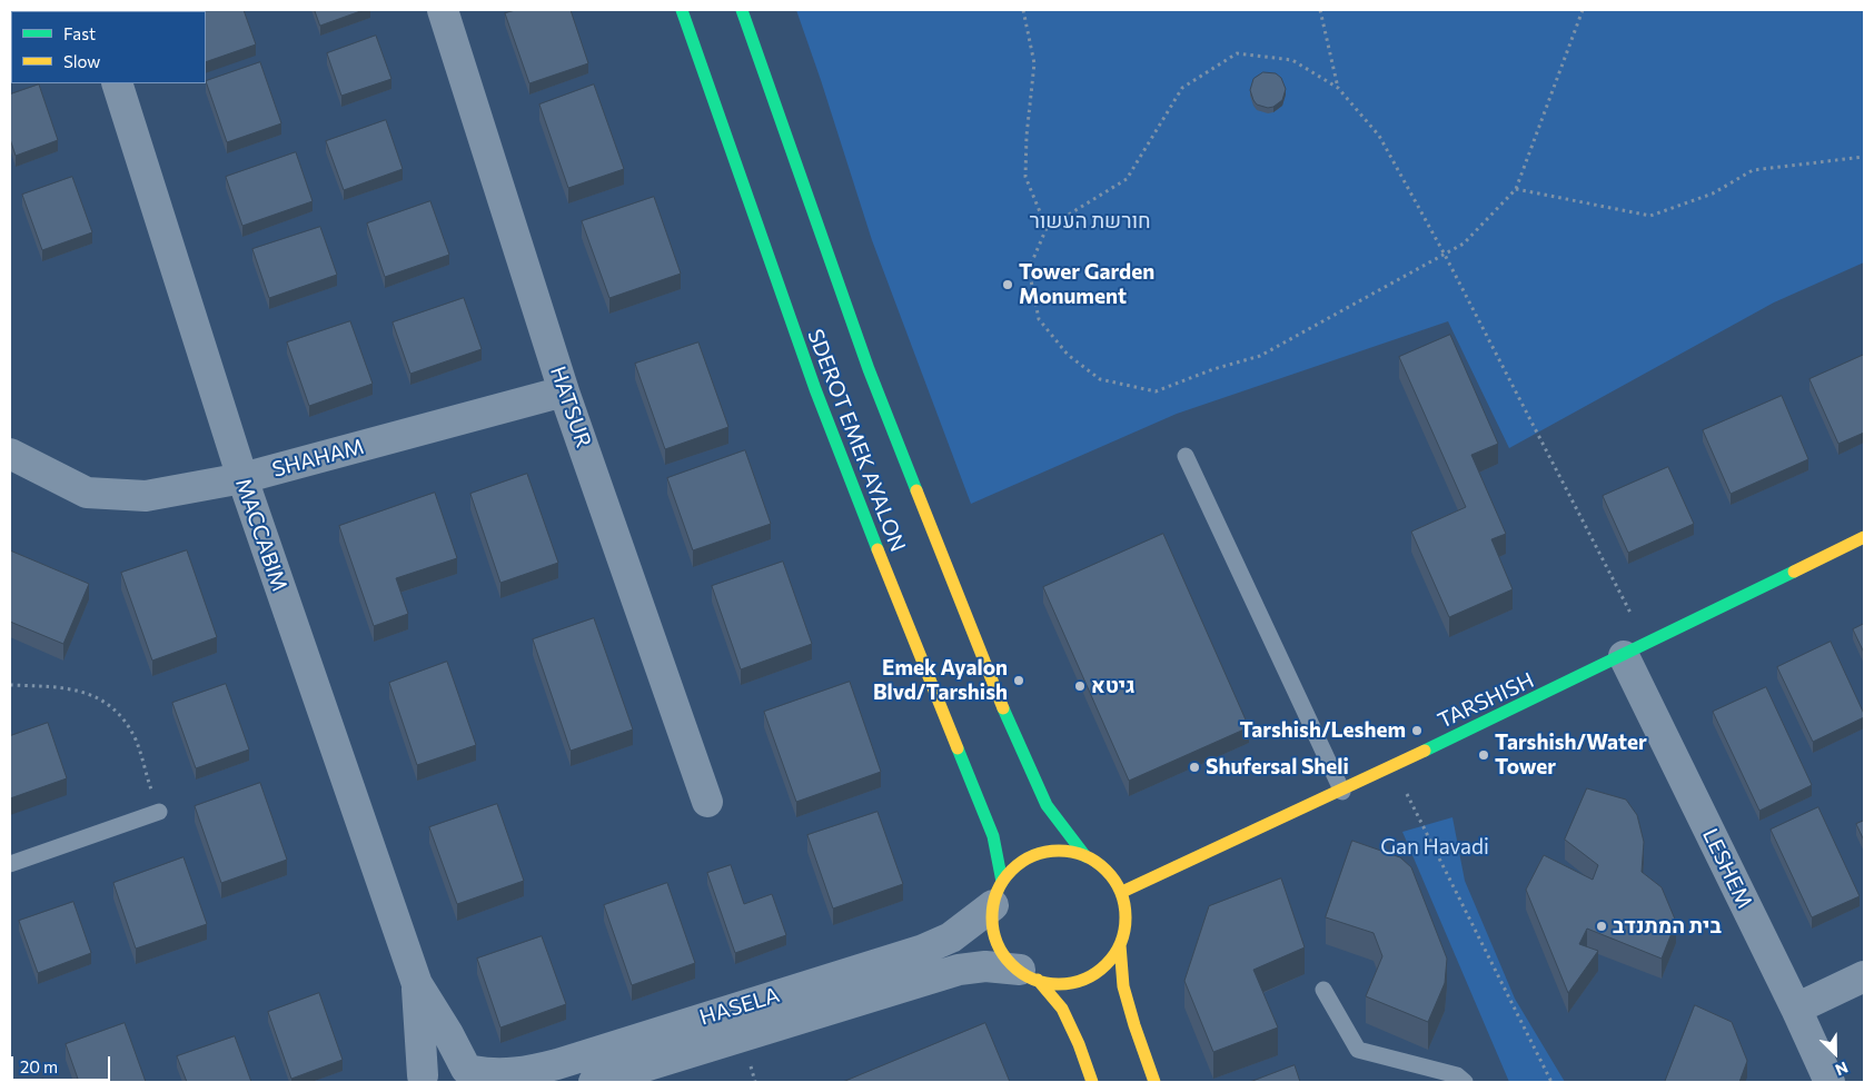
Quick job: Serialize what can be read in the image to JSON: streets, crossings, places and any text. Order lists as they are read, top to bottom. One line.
{"streets":{"main road":["SDEROT EMEK AYALON","TARSHISH"],"street":["HATSUR","SHAHAM","MACCABIM","LESHEM","HASELA"]},"crossings":[["HATSUR","SHAHAM"],["SDEROT EMEK AYALON","TARSHISH"],["SDEROT EMEK AYALON","HASELA"],["SHAHAM","MACCABIM"],["MACCABIM","HASELA"],["TARSHISH","LESHEM"],["TARSHISH","HASELA"]],"parks":["חורשת העשור","Gan Havadi"],"places":["Tower Garden Monument","Emek Ayalon Blvd/Tarshish","גיטא","Tarshish/Leshem","Tarshish/Water Tower","Shufersal Sheli","בית המתנדב"],"legend":["Fast","Slow"],"scale_bar":"20 m","north":"bottom right"}
